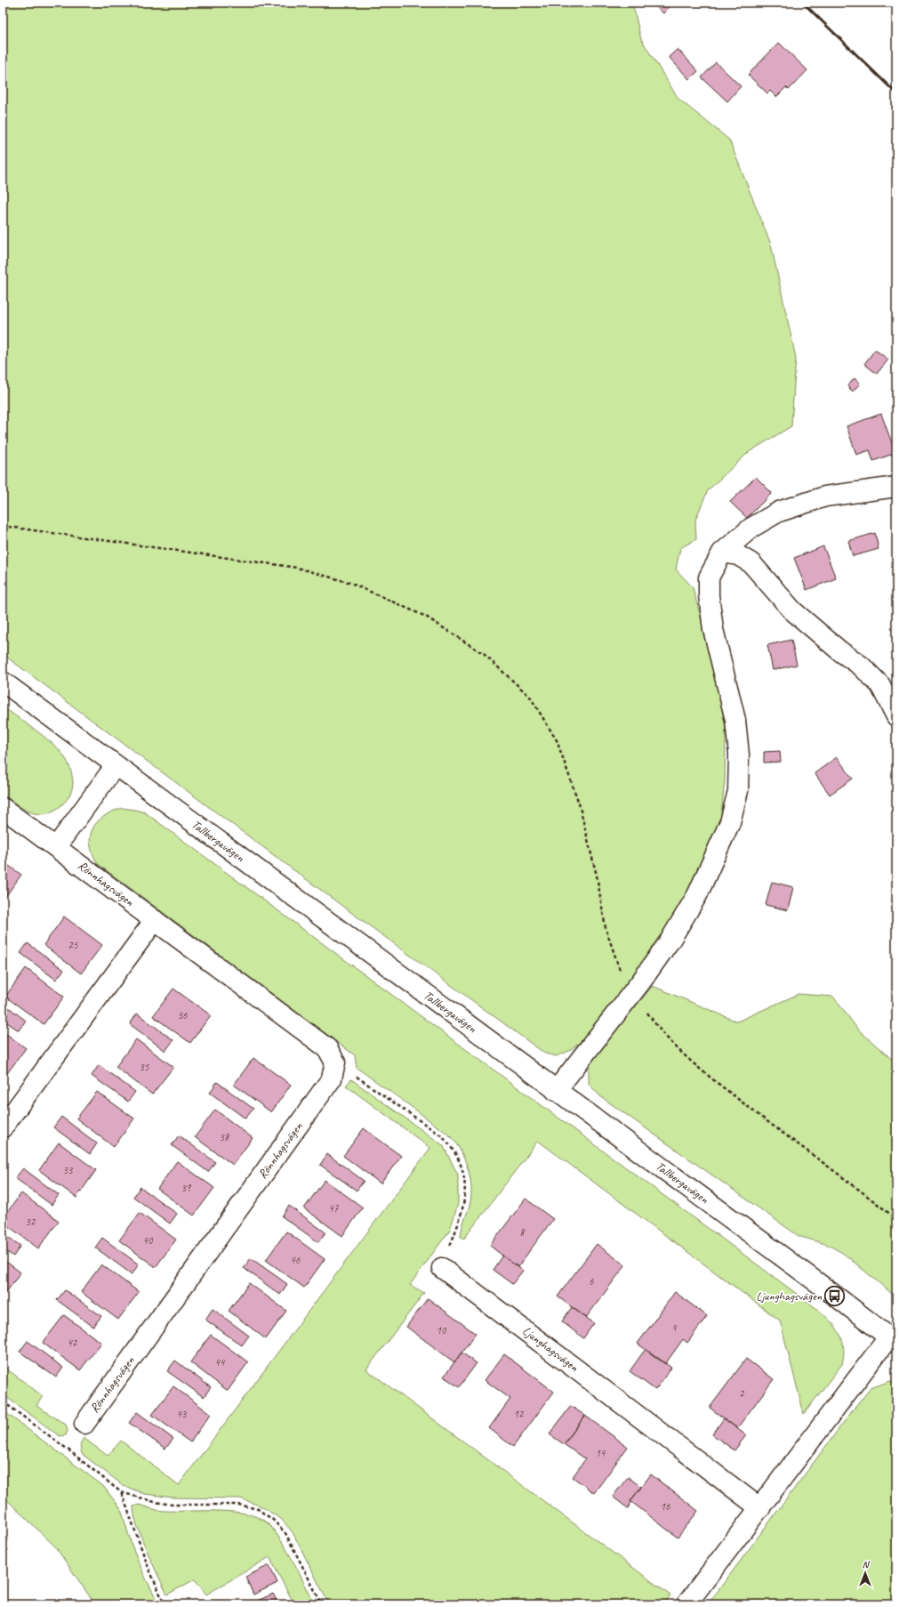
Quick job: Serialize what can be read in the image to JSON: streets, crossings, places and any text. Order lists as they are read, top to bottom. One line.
{"streets":{"street":["Tallbergavägen","Rönnhagsvägen","Ljunghagsvägen"]},"places":{"bus stop":["Ljunghagsvägen"]},"house_numbers":["25","36","35","38","33","39","47","32","8","40","46","6","4","10","42","44","2","43","12","14","16"],"north":"top"}
